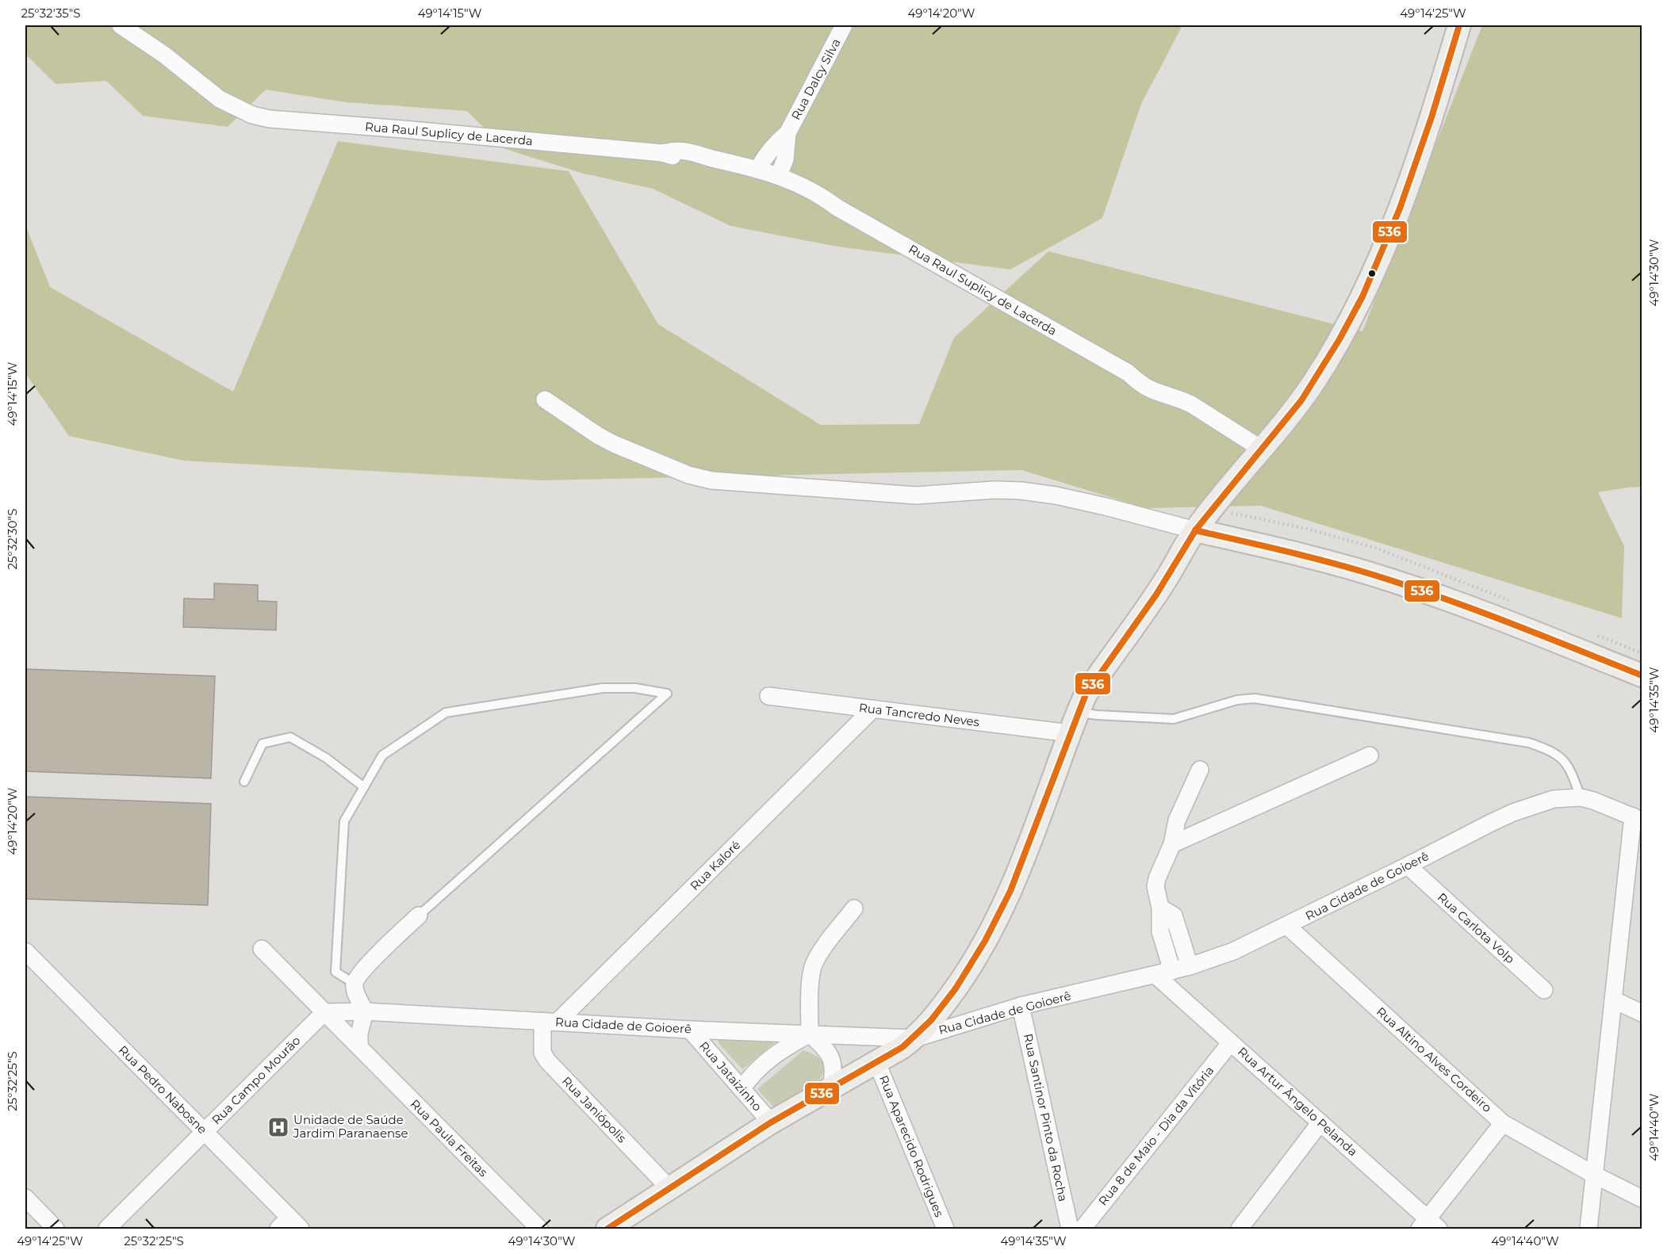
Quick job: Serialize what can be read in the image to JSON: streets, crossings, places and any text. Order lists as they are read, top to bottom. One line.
{"streets":{"street":["Rua Dalcy Silva","Rua Raul Suplicy de Lacerda","Rua Tancredo Neves","Rua Kaloré","Rua Cidade de Goioerê","Rua Carlota Volp","Rua Altino Alves Cordeiro","Rua Jataizinho","Rua Campo Mourão","Rua Pedro Nabosne","Rua Artur Ângelo Pelanda","Rua Janiópolis","Rua Santinor Pinto da Rocha","Rua 8 de Maio - Dia da Vitória","Rua Paula Freitas","Rua Aparecido Rodrigues"]},"crossings":[["Rua Dalcy Silva","Rua Raul Suplicy de Lacerda"],["Rua Tancredo Neves","Rua Kaloré"],["Rua Kaloré","Rua Cidade de Goioerê"],["Rua Kaloré","Rua Janiópolis"],["Rua Cidade de Goioerê","Rua Carlota Volp"],["Rua Cidade de Goioerê","Rua Altino Alves Cordeiro"],["Rua Cidade de Goioerê","Rua Jataizinho"],["Rua Cidade de Goioerê","Rua Campo Mourão"],["Rua Cidade de Goioerê","Rua Artur Ângelo Pelanda"],["Rua Cidade de Goioerê","Rua Janiópolis"],["Rua Cidade de Goioerê","Rua Santinor Pinto da Rocha"],["Rua Cidade de Goioerê","Rua Paula Freitas"],["Rua Campo Mourão","Rua Pedro Nabosne"],["Rua Campo Mourão","Rua Paula Freitas"],["Rua Artur Ângelo Pelanda","Rua 8 de Maio - Dia da Vitória"]],"places":{"hospital":["Unidade de Saúde Jardim Paranaense"]},"lines":["transit line 536"],"coordinates":["25°32'35\"S","49°14'15\"W","49°14'20\"W","49°14'25\"W","49°14'30\"W","25°32'30\"S","49°14'35\"W","25°32'25\"S","49°14'40\"W"]}
